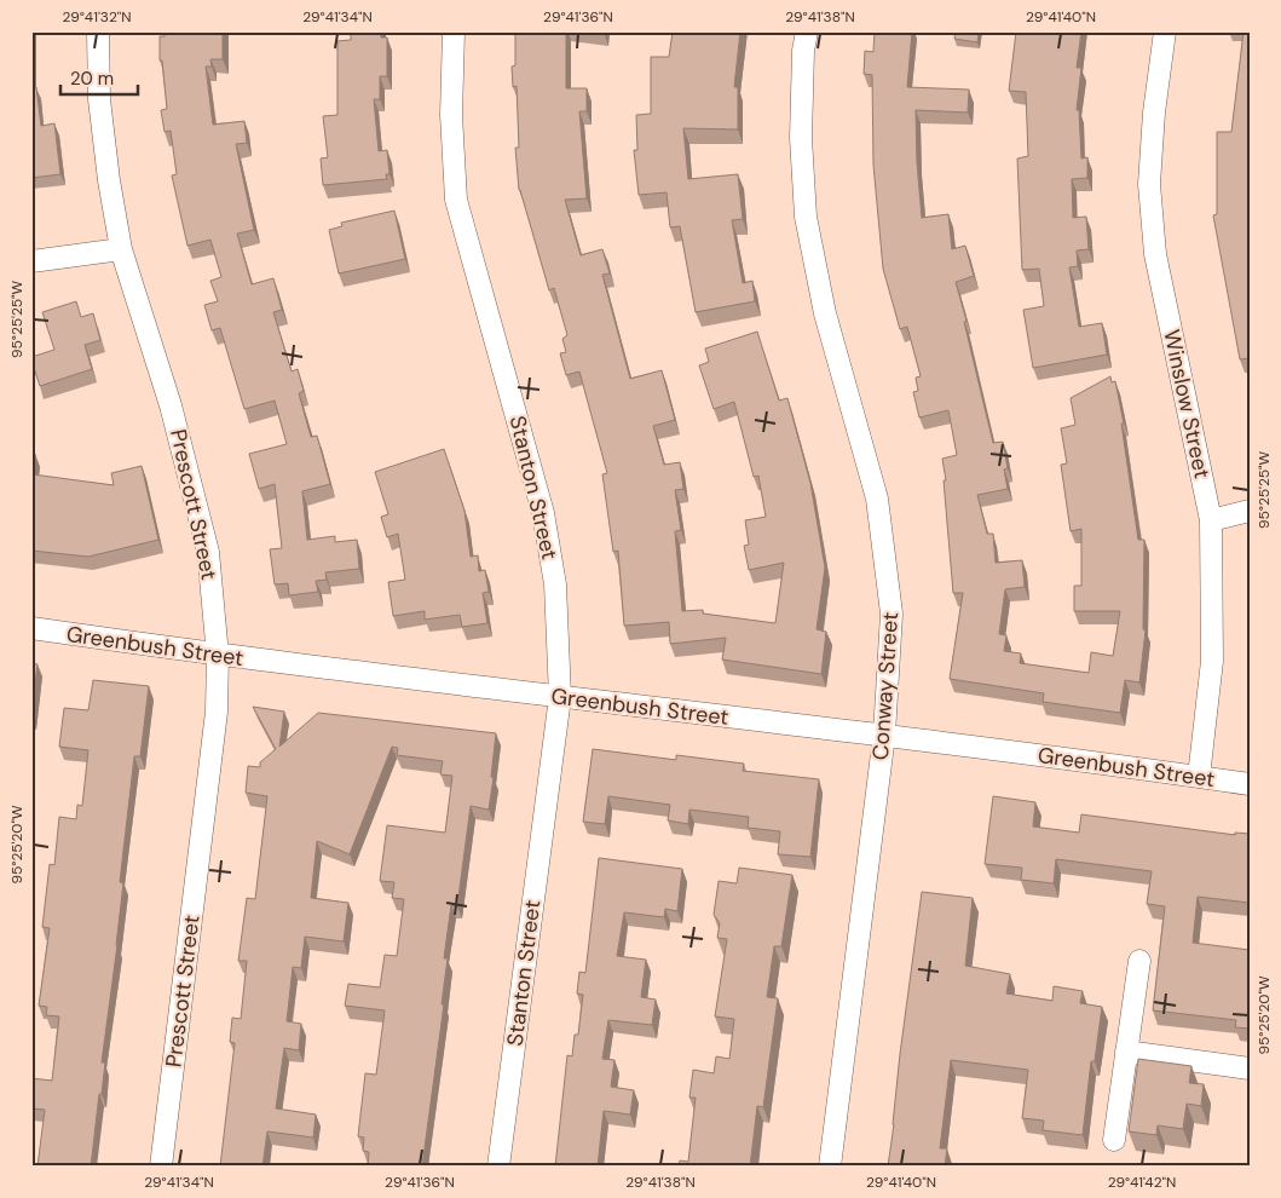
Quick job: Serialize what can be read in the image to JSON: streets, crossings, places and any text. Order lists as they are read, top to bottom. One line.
{"streets":{"street":["Winslow Street","Stanton Street","Prescott Street","Greenbush Street","Conway Street"]},"crossings":[["Winslow Street","Greenbush Street"],["Stanton Street","Greenbush Street"],["Prescott Street","Greenbush Street"],["Greenbush Street","Conway Street"]],"scale_bar":"20 m","coordinates":["29°41'32\"N","29°41'34\"N","29°41'36\"N","29°41'38\"N","29°41'40\"N","95°25'25\"W","95°25'20\"W","29°41'42\"N"]}
